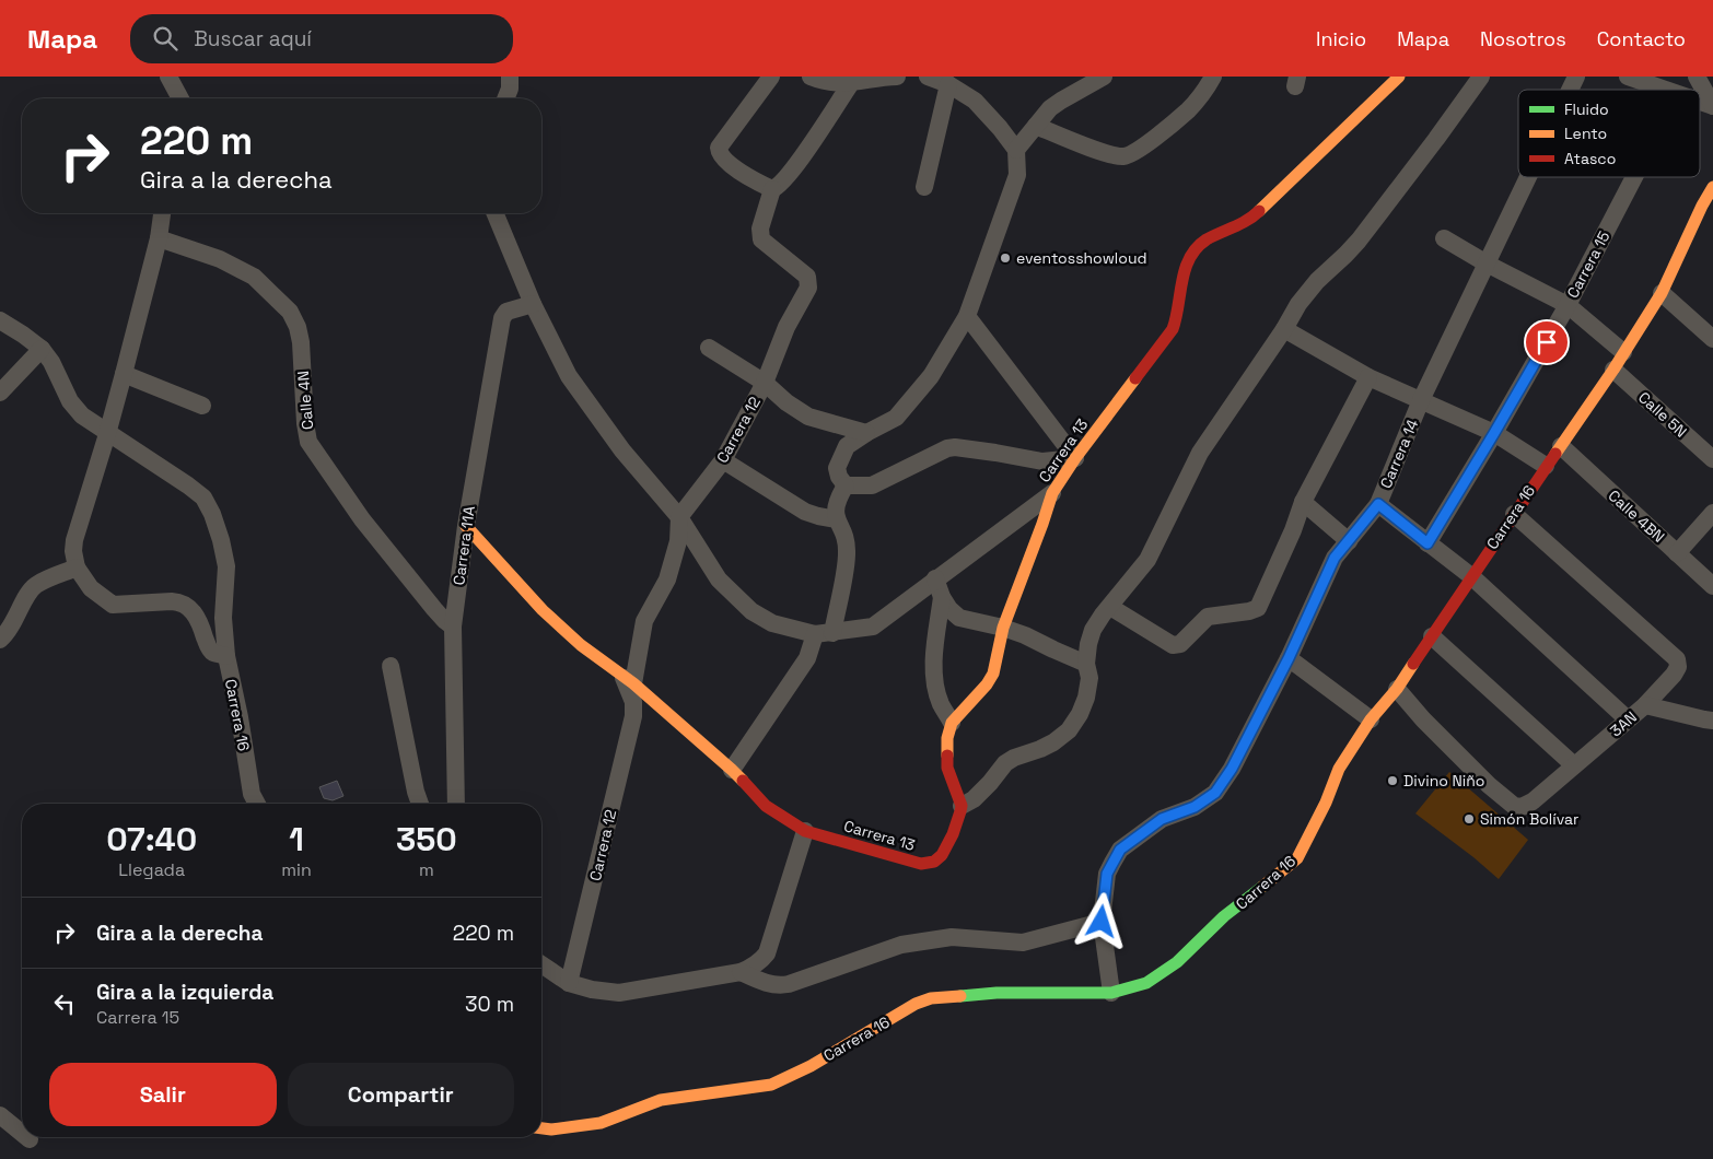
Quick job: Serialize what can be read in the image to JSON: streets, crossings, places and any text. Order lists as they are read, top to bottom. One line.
{"streets":{"street":["Carrera 15","Calle 4N","Calle 5N","Carrera 12","Carrera 13","Carrera 14","Calle 4BN","Carrera 16","Carrera 11A","3AN"]},"crossings":[["Calle 4N","Carrera 11A"],["Calle 5N","Carrera 16"],["Carrera 14","Carrera 16"],["Calle 4BN","Carrera 16"],["Carrera 16","3AN"]],"places":["eventosshowloud","Divino Niño","Simón Bolívar"],"legend":["Fluido","Lento","Atasco"],"page":{"header":"Mapa","search":"Buscar aquí","nav":["Inicio","Mapa","Nosotros","Contacto"],"turn":["220 m","Gira a la derecha"],"eta":["07:40","Llegada","1","min","350","m"],"list":[{"name":"Gira a la derecha","value":"220 m"},{"name":"Gira a la izquierda","note":"Carrera 15","value":"30 m"}],"buttons":["Salir","Compartir"]}}
